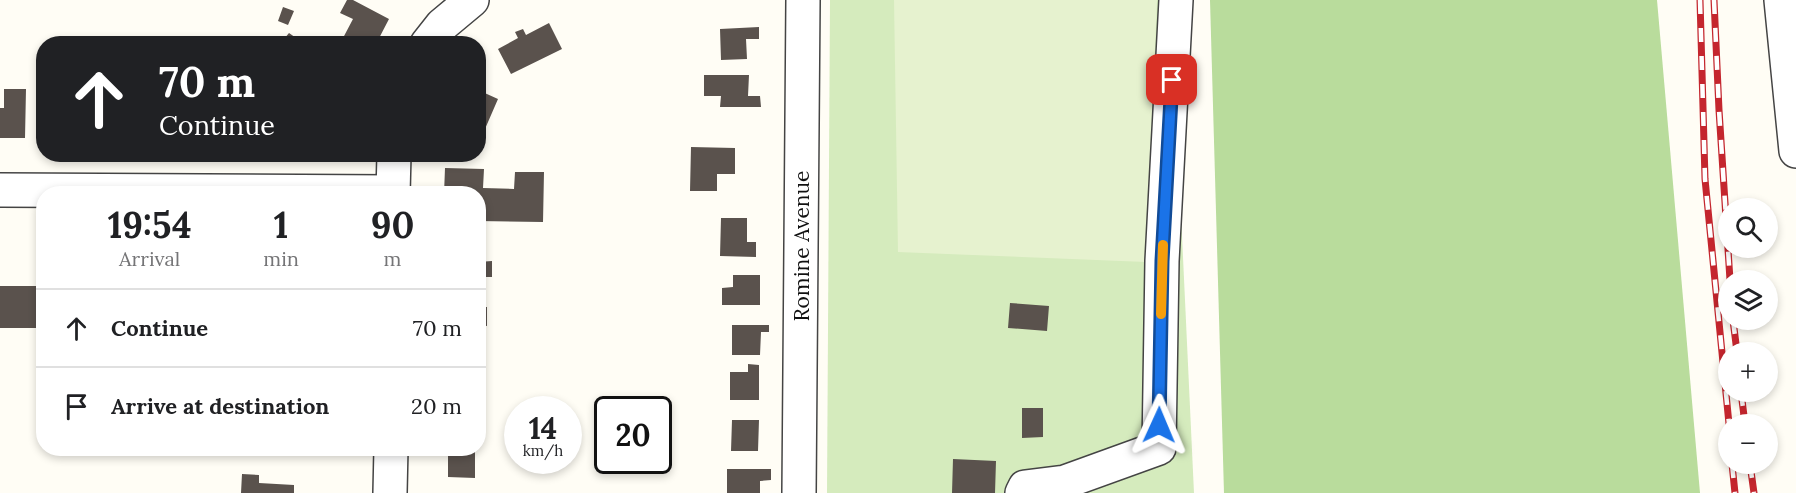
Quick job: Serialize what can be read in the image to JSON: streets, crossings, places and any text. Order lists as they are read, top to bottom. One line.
{"streets":{"street":["Romine Avenue"]},"page":{"turn":["70 m","Continue"],"eta":["19:54","Arrival","1","min","90","m"],"map_buttons":["+","−"],"list":[{"name":"Continue","value":"70 m"},{"name":"Arrive at destination","value":"20 m"}],"speed":"14 km/h","limit":"20"}}
